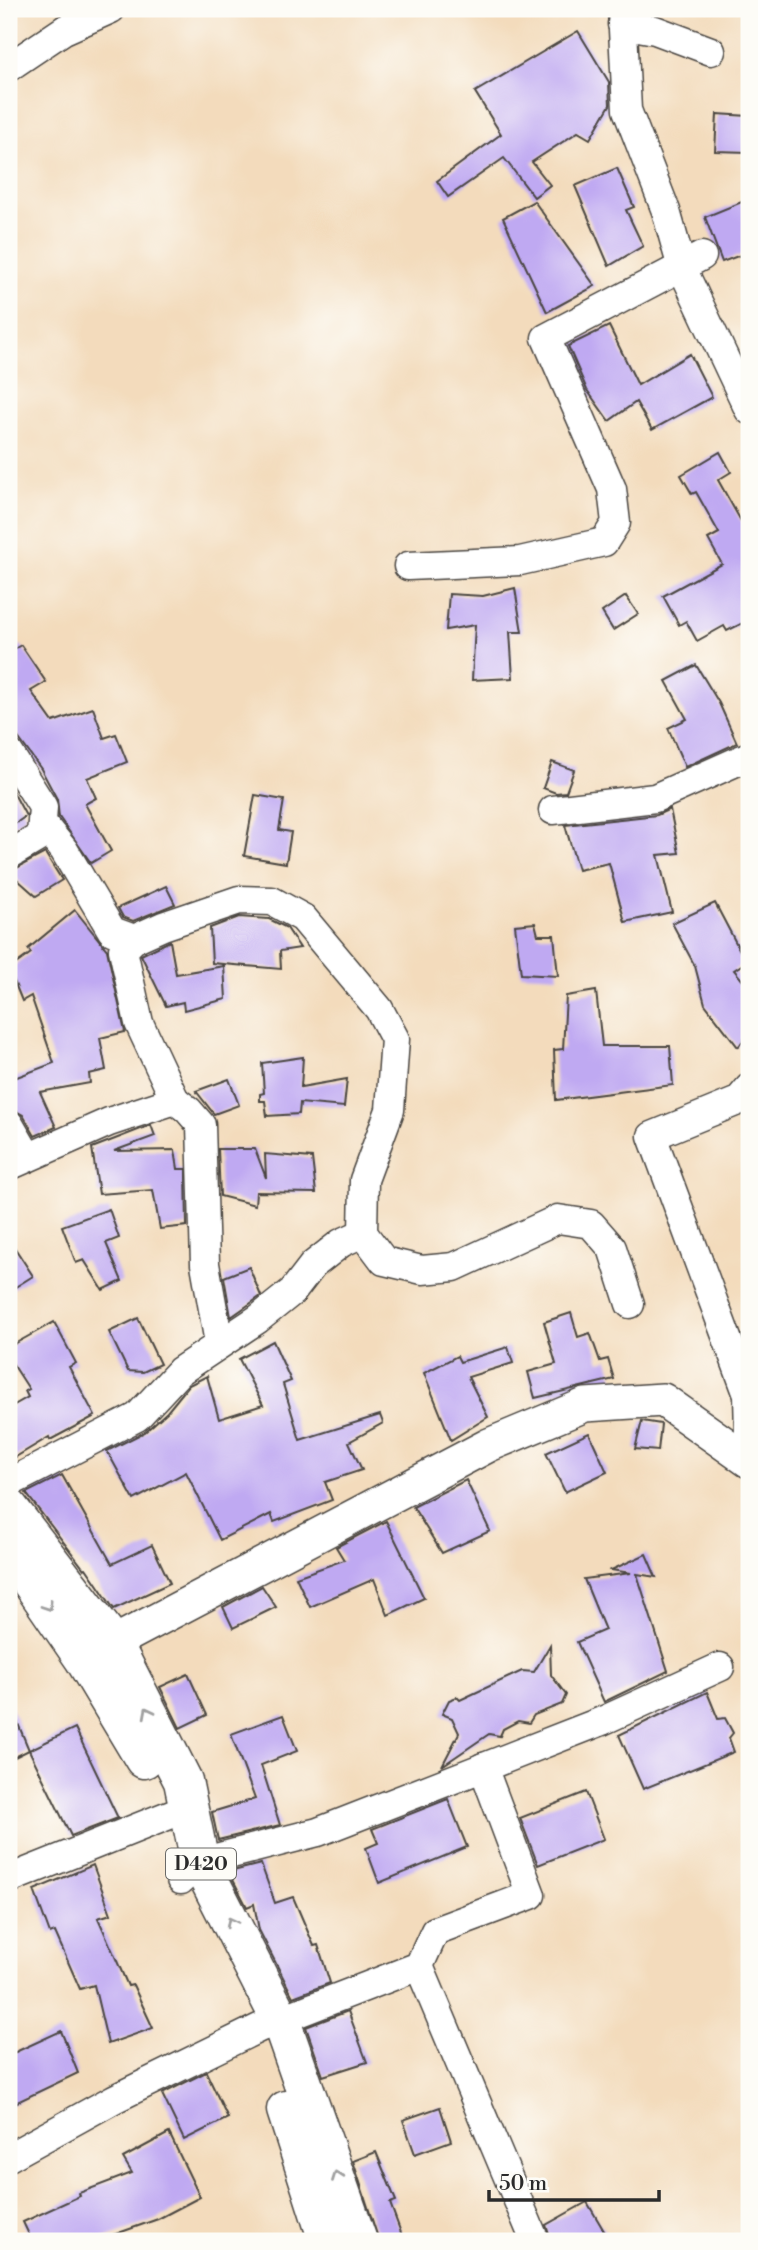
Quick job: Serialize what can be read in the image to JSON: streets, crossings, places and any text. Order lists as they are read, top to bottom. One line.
{"streets":{"highway":["D420"]},"scale_bar":"50 m"}
